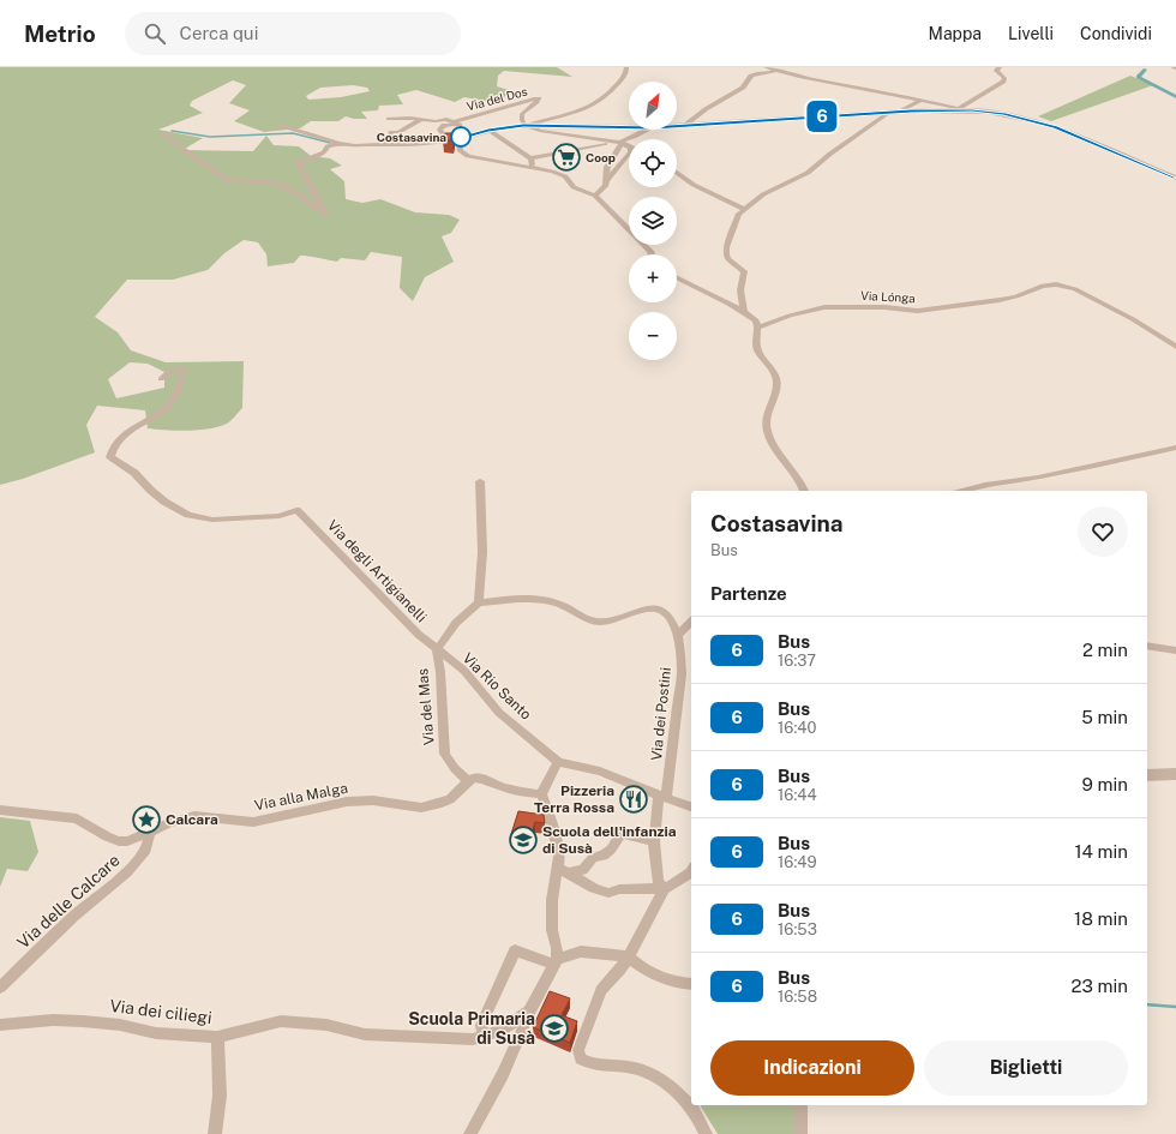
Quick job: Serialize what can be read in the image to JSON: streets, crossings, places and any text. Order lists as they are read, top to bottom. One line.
{"streets":{"street":["Via del Dos","Via Lónga","Via degli Artigianelli","Via Rio Santo","Via del Mas","Via dei Postini","Via alla Malga","Via delle Calcare","Via dei ciliegi"]},"crossings":[["Via degli Artigianelli","Via Rio Santo"],["Via degli Artigianelli","Via del Mas"],["Via Rio Santo","Via del Mas"],["Via Rio Santo","Via dei Postini"],["Via del Mas","Via alla Malga"],["Via alla Malga","Via delle Calcare"]],"places":{"other":["Costasavina"],"supermarket":["Coop"],"restaurant":["Pizzeria Terra Rossa"],"place":["Calcara"],"school or university":["Scuola dell'infanzia di Susà","Scuola Primaria di Susà"]},"lines":["bus line 6"],"north":"top right","page":{"header":"Metrio","search":"Cerca qui","nav":["Mappa","Livelli","Condividi"],"on_map":"6","map_buttons":["+","−"],"heading":[["Costasavina","Bus"],"Partenze"],"list":[{"mark":"6","name":"Bus","note":"16:37","value":"2 min"},{"mark":"6","name":"Bus","note":"16:40","value":"5 min"},{"mark":"6","name":"Bus","note":"16:44","value":"9 min"},{"mark":"6","name":"Bus","note":"16:49","value":"14 min"},{"mark":"6","name":"Bus","note":"16:53","value":"18 min"},{"mark":"6","name":"Bus","note":"16:58","value":"23 min"}],"buttons":["Indicazioni","Biglietti"]}}
